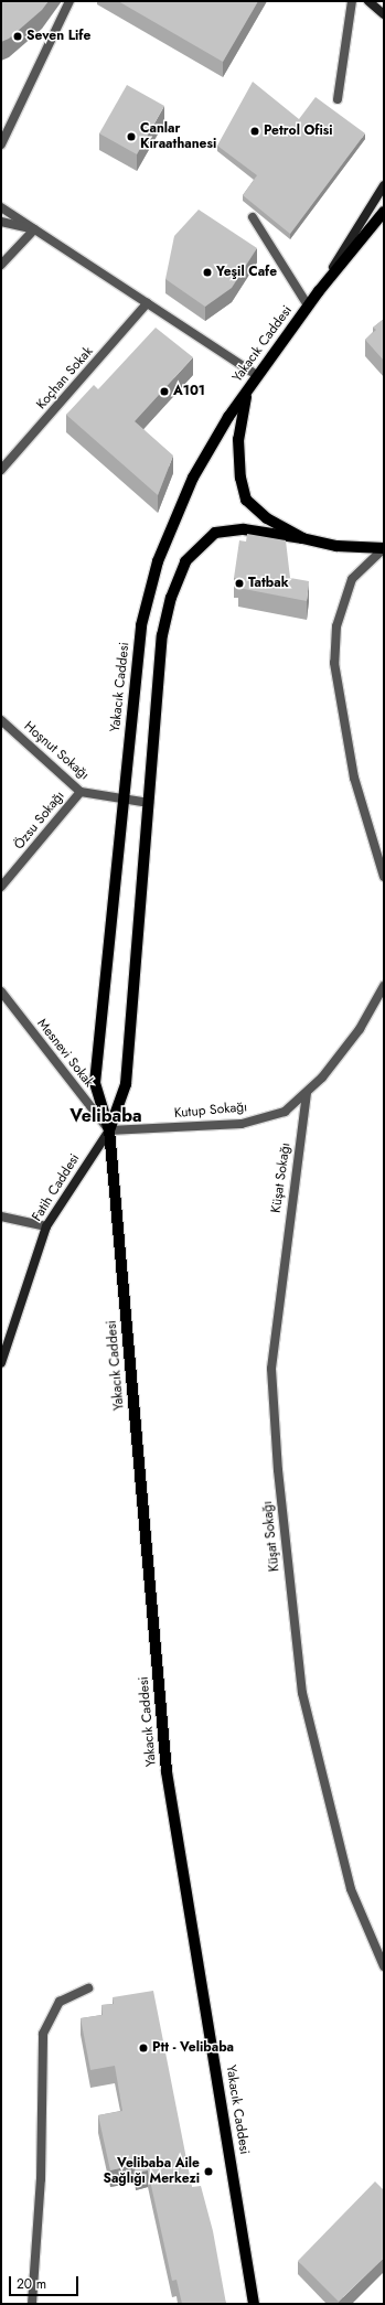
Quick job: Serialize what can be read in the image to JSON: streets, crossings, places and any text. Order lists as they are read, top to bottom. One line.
{"streets":{"main road":["Yakacık Caddesi"],"street":["Koçhan Sokak","Hoşnut Sokağı","Özsu Sokağı","Mesnevi Sokak","Kutup Sokağı","Küşat Sokağı","Fatih Caddesi"]},"crossings":[["Yakacık Caddesi","Hoşnut Sokağı"],["Yakacık Caddesi","Mesnevi Sokak"],["Yakacık Caddesi","Kutup Sokağı"],["Yakacık Caddesi","Fatih Caddesi"],["Hoşnut Sokağı","Özsu Sokağı"],["Mesnevi Sokak","Kutup Sokağı"],["Mesnevi Sokak","Fatih Caddesi"],["Kutup Sokağı","Küşat Sokağı"],["Kutup Sokağı","Fatih Caddesi"]],"districts":["Velibaba"],"places":["Seven Life","Petrol Ofisi","Canlar Kıraathanesi","Yeşil Cafe","A101","Tatbak","Ptt - Velibaba","Velibaba Aile Sağlığı Merkezi"],"scale_bar":"20 m"}
